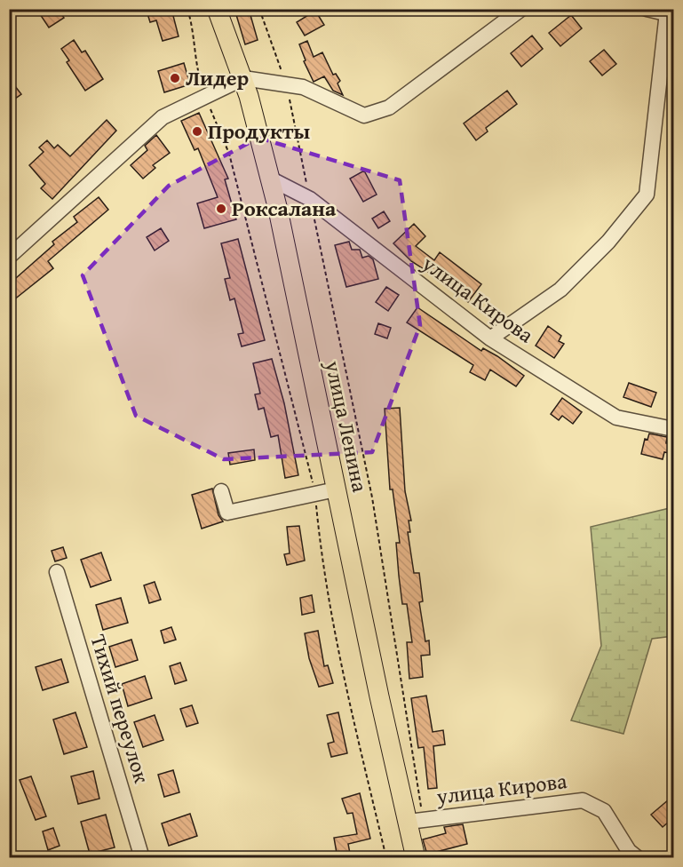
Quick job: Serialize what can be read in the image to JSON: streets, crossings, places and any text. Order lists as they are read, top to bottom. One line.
{"streets":{"main road":["улица Ленина"],"street":["улица Кирова","Тихий переулок"]},"crossings":[["улица Кирова","улица Ленина"]],"places":["Лидер","Продукты","Роксалана"]}
